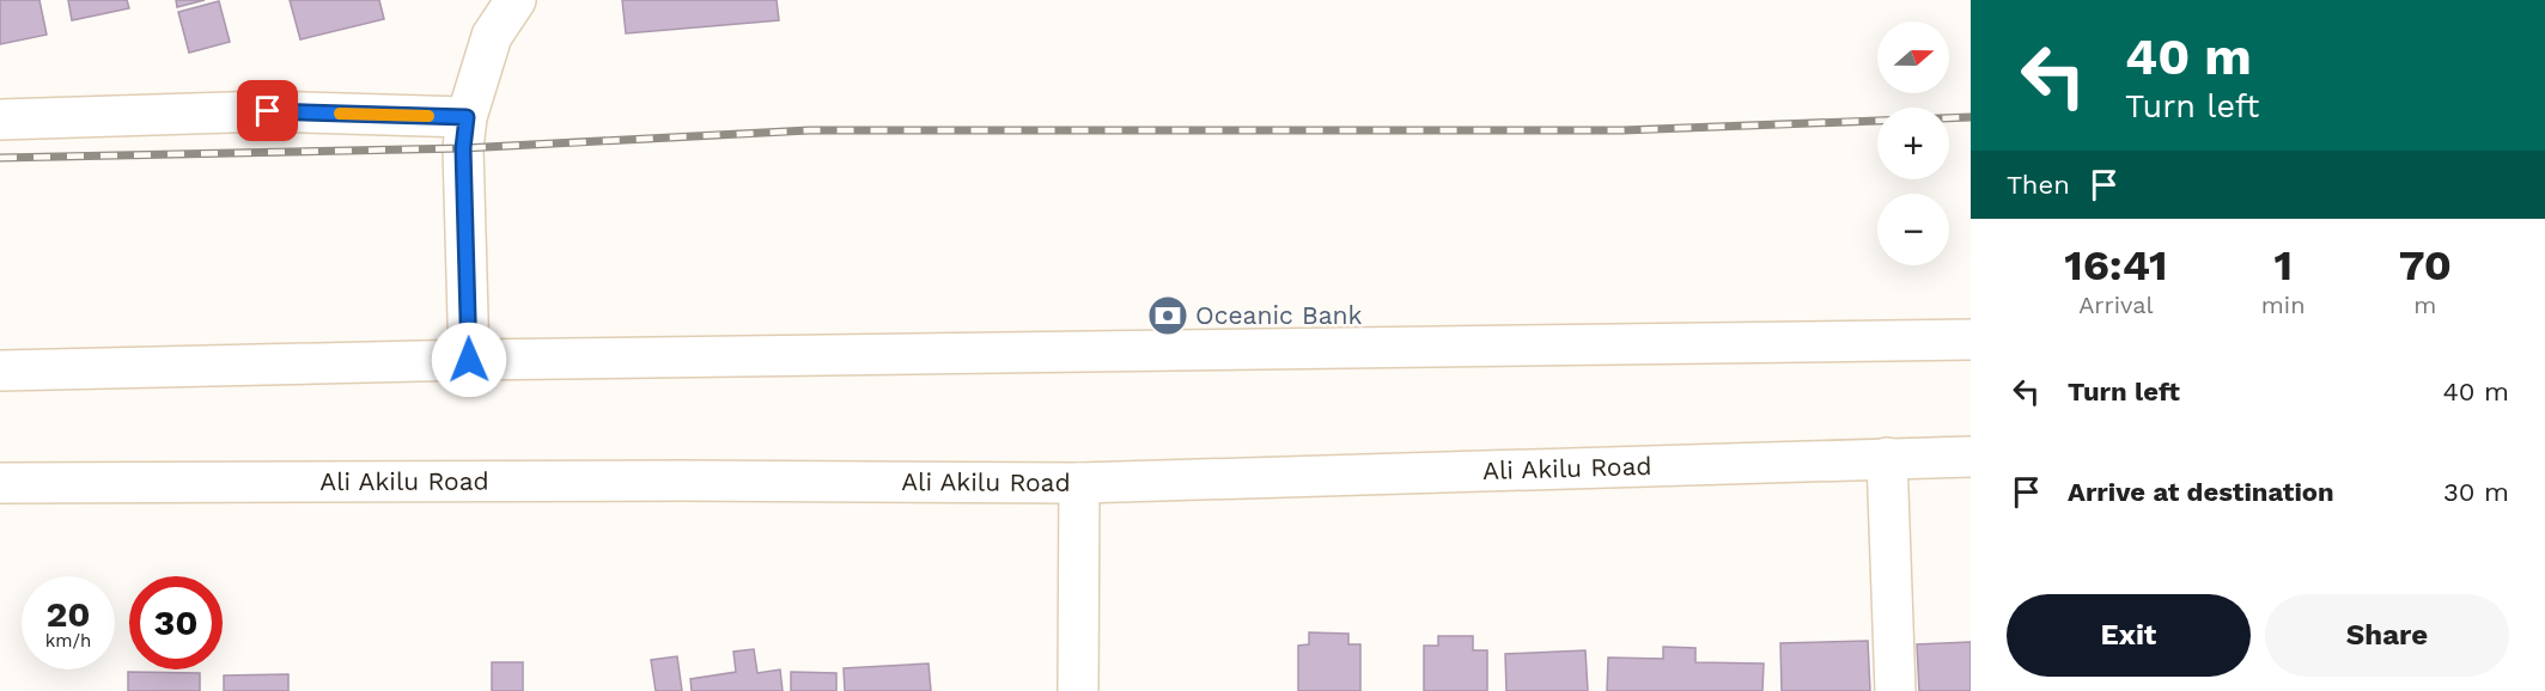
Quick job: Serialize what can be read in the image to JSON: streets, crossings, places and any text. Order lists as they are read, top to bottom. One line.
{"streets":{"main road":["Ali Akilu Road"]},"places":{"bank":["Oceanic Bank"]},"north":"right","page":{"turn":["40 m","Turn left"],"map_buttons":["+","−"],"then":"Then","eta":["16:41","Arrival","1","min","70","m"],"list":[{"name":"Turn left","value":"40 m"},{"name":"Arrive at destination","value":"30 m"}],"speed":"20 km/h","limit":"30","buttons":["Exit","Share"]}}
